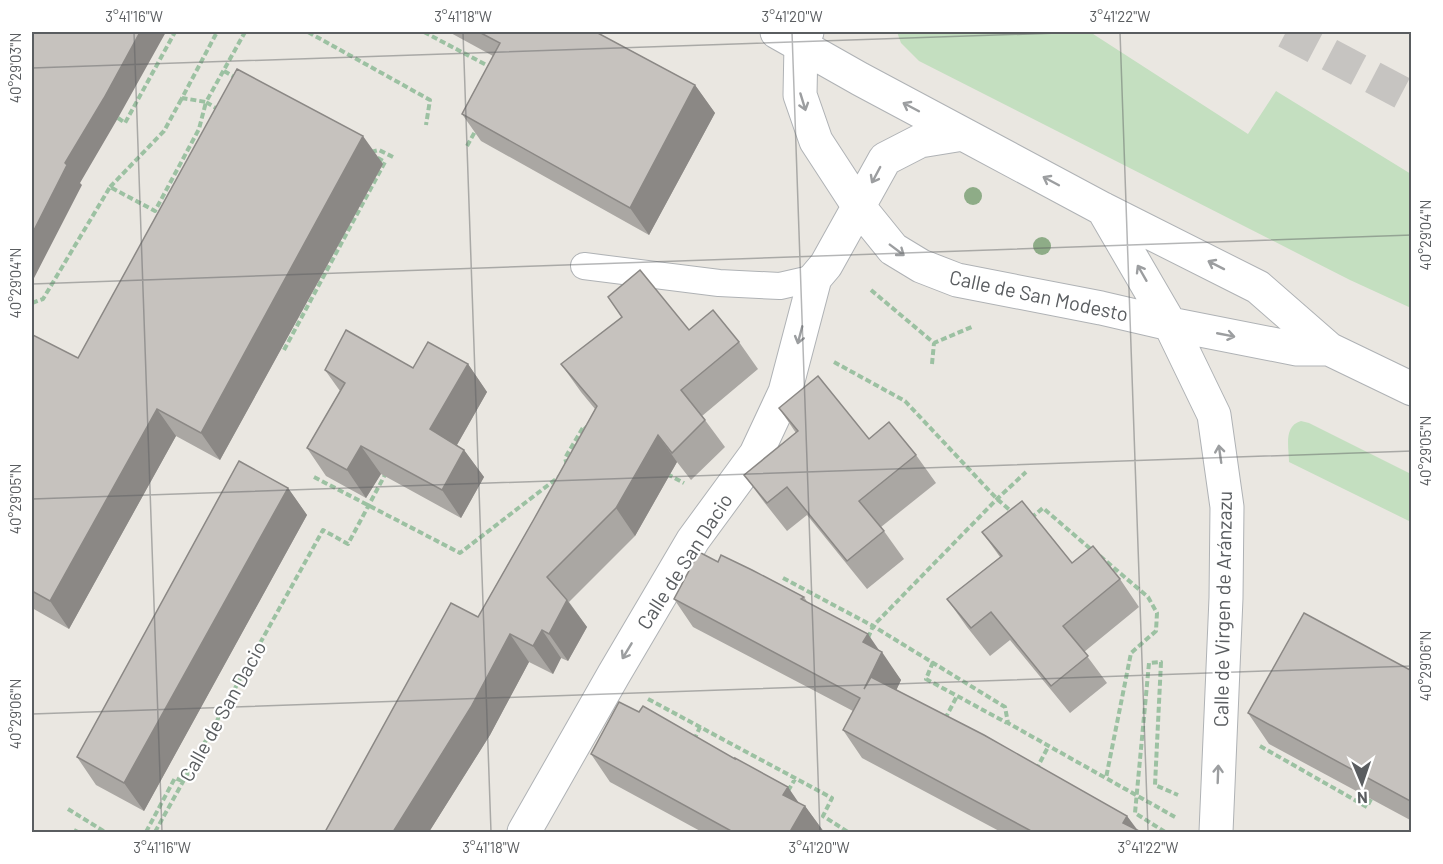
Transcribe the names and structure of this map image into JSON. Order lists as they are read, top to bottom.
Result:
{
  "streets": {
    "street": ["Calle de San Modesto", "Calle de San Dacio", "Calle de Virgen de Aránzazu"]
  },
  "crossings": [
    ["Calle de San Modesto", "Calle de San Dacio"],
    ["Calle de San Modesto", "Calle de Virgen de Aránzazu"]
  ],
  "one_way": ["Calle de San Dacio", "Calle de Virgen de Aránzazu"],
  "north": "bottom",
  "coordinates": [
    "3°41'16\"W",
    "3°41'18\"W",
    "3°41'20\"W",
    "3°41'22\"W",
    "40°29'03\"N",
    "40°29'04\"N",
    "40°29'05\"N",
    "40°29'06\"N"
  ]
}
